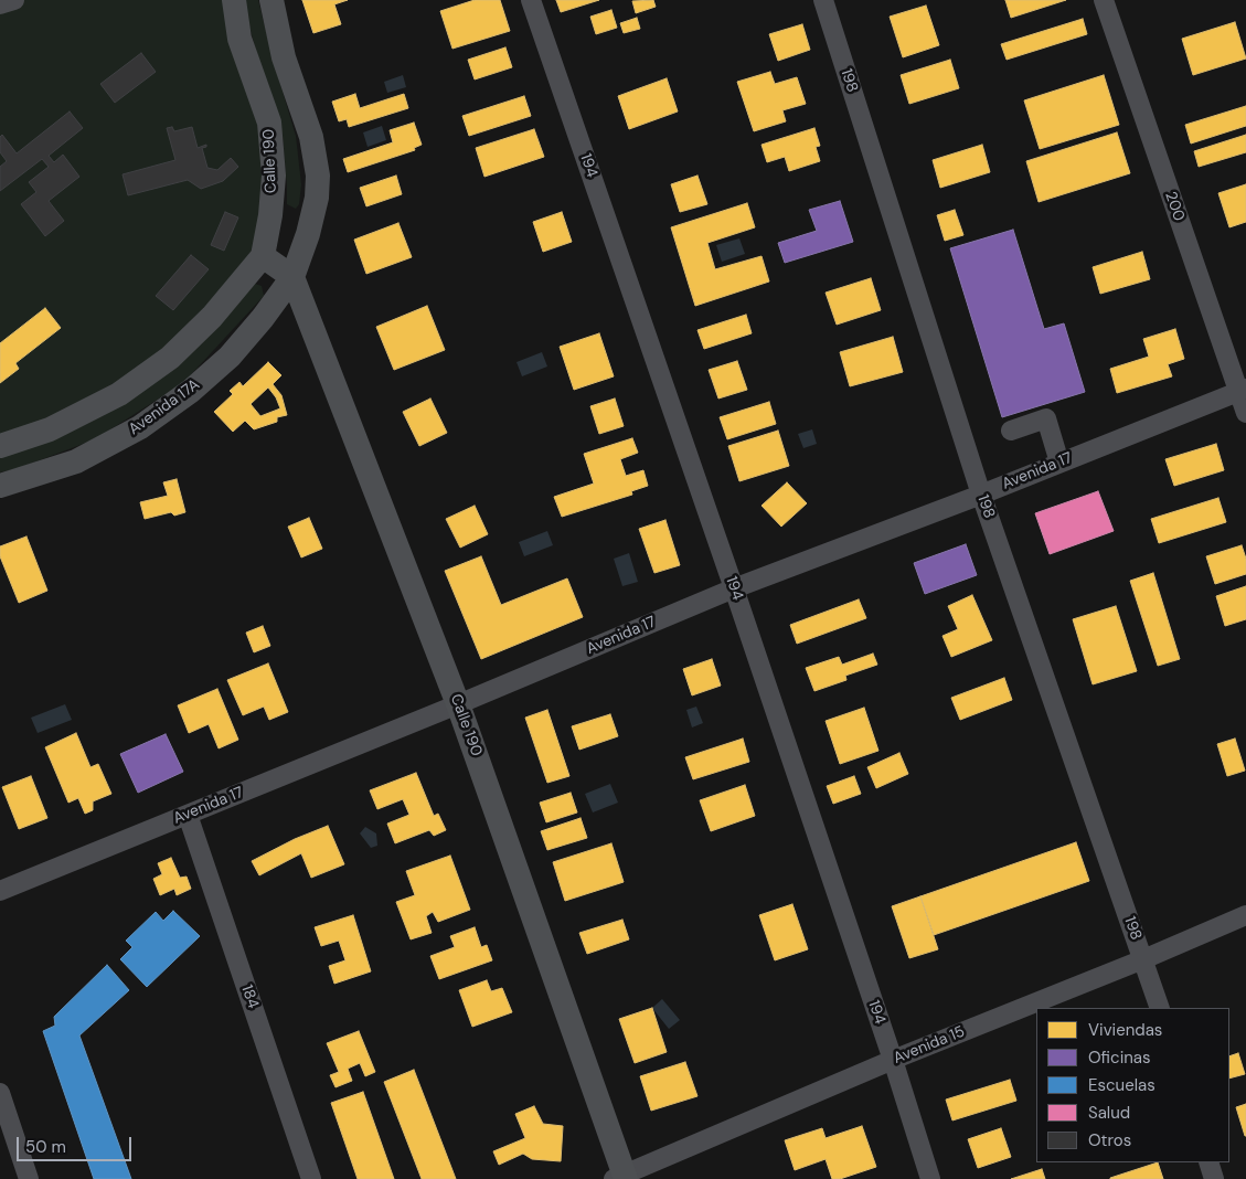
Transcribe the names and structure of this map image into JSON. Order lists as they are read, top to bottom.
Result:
{
  "streets": {
    "main road": ["Calle 190", "Avenida 17A"],
    "street": [
      "198",
      "194",
      "200",
      "Avenida 17",
      "184",
      "Avenida 15"
    ]
  },
  "crossings": [
    ["198", "Avenida 17"],
    ["198", "Avenida 15"],
    ["Calle 190", "Avenida 17A"],
    ["Calle 190", "Avenida 17"],
    ["Calle 190", "Avenida 15"],
    ["194", "Avenida 17"],
    ["194", "Avenida 15"],
    ["200", "Avenida 17"],
    ["Avenida 17", "184"]
  ],
  "legend": [
    "Viviendas",
    "Oficinas",
    "Escuelas",
    "Salud",
    "Otros"
  ],
  "scale_bar": "50 m"
}
